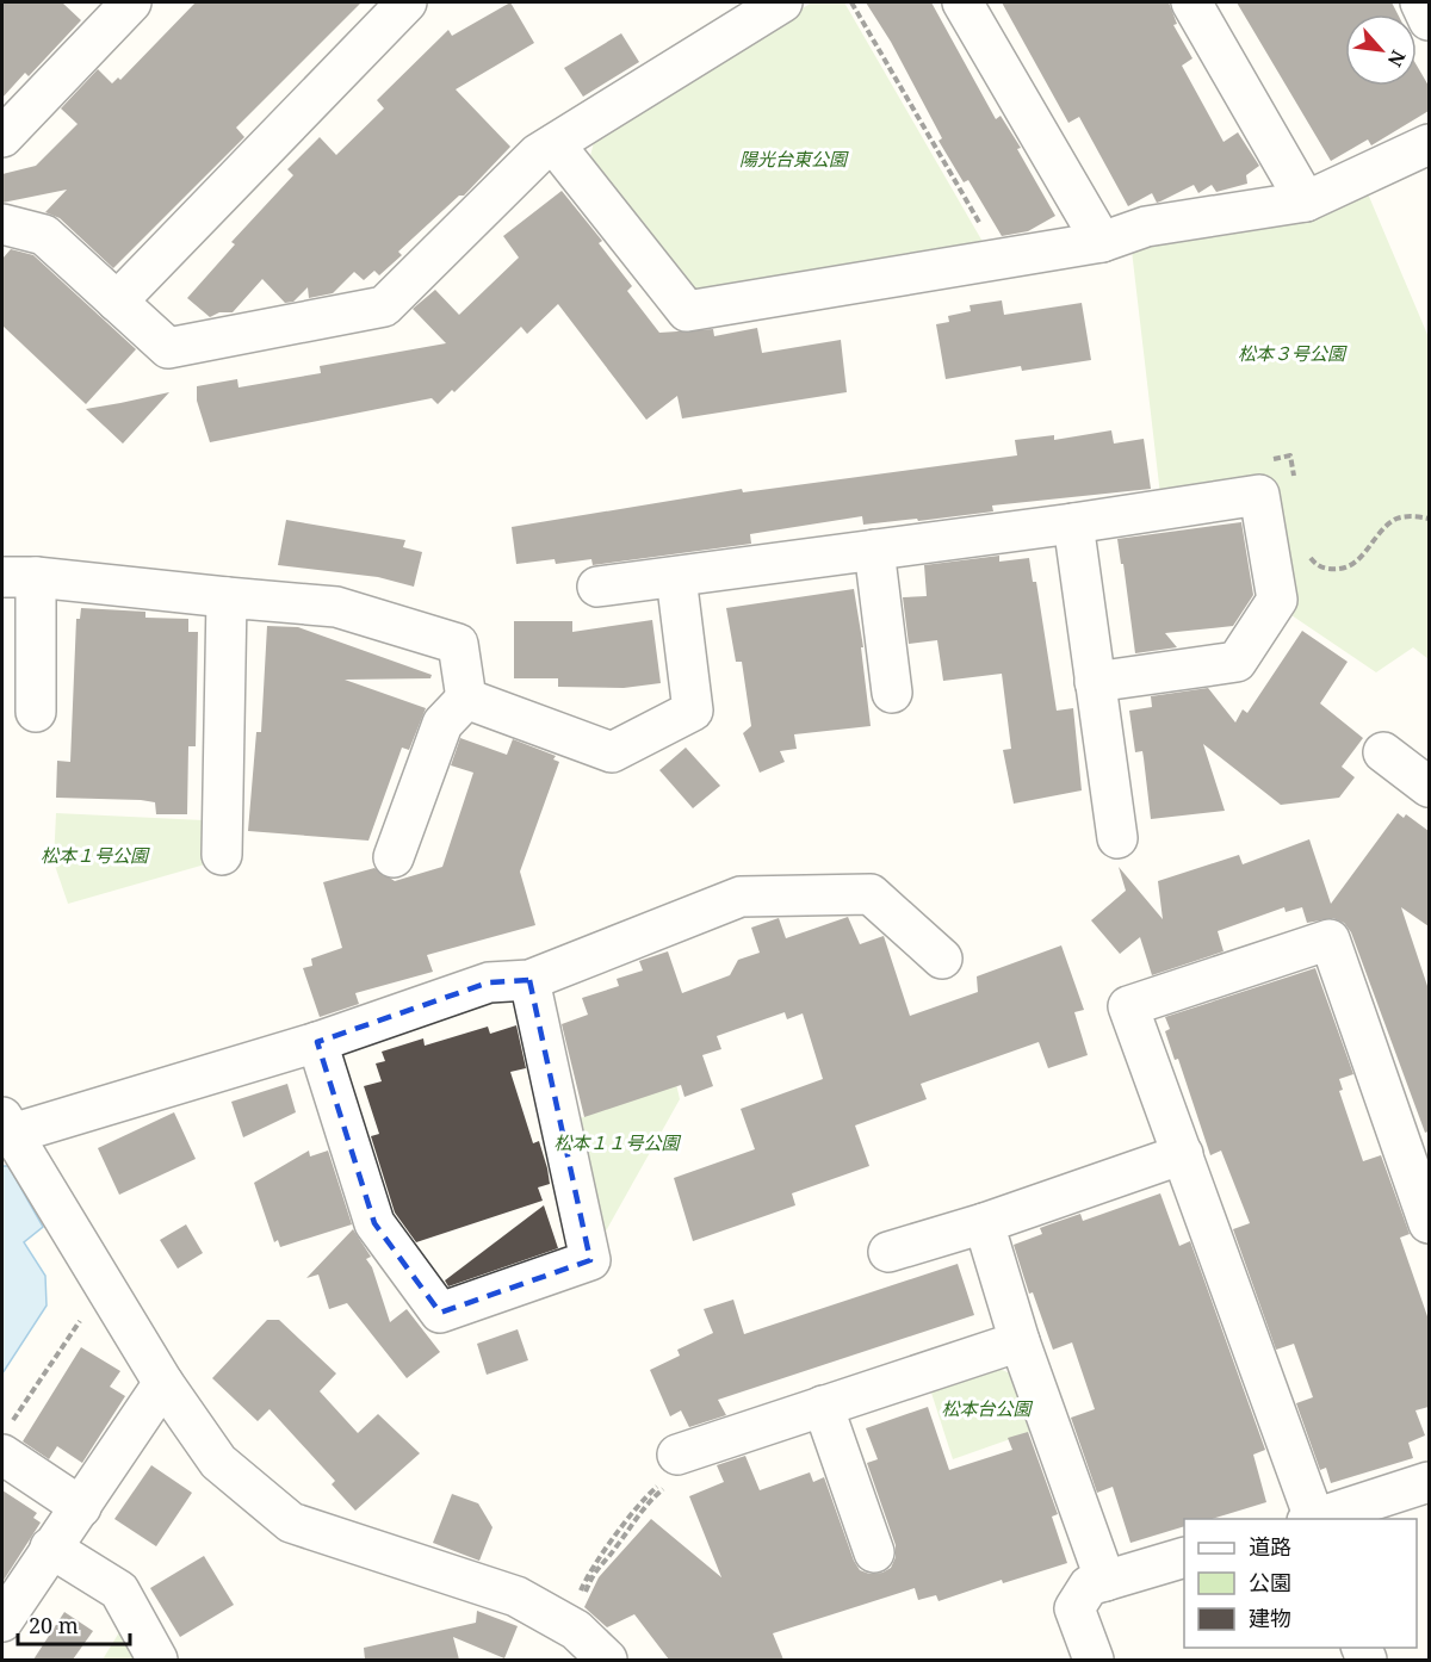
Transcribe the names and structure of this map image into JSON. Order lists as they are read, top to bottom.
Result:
{
  "parks": [
    "陽光台東公園",
    "松本３号公園",
    "松本１号公園",
    "松本１１号公園",
    "松本台公園"
  ],
  "legend": ["道路", "公園", "建物"],
  "scale_bar": "20 m",
  "north": "bottom right"
}
